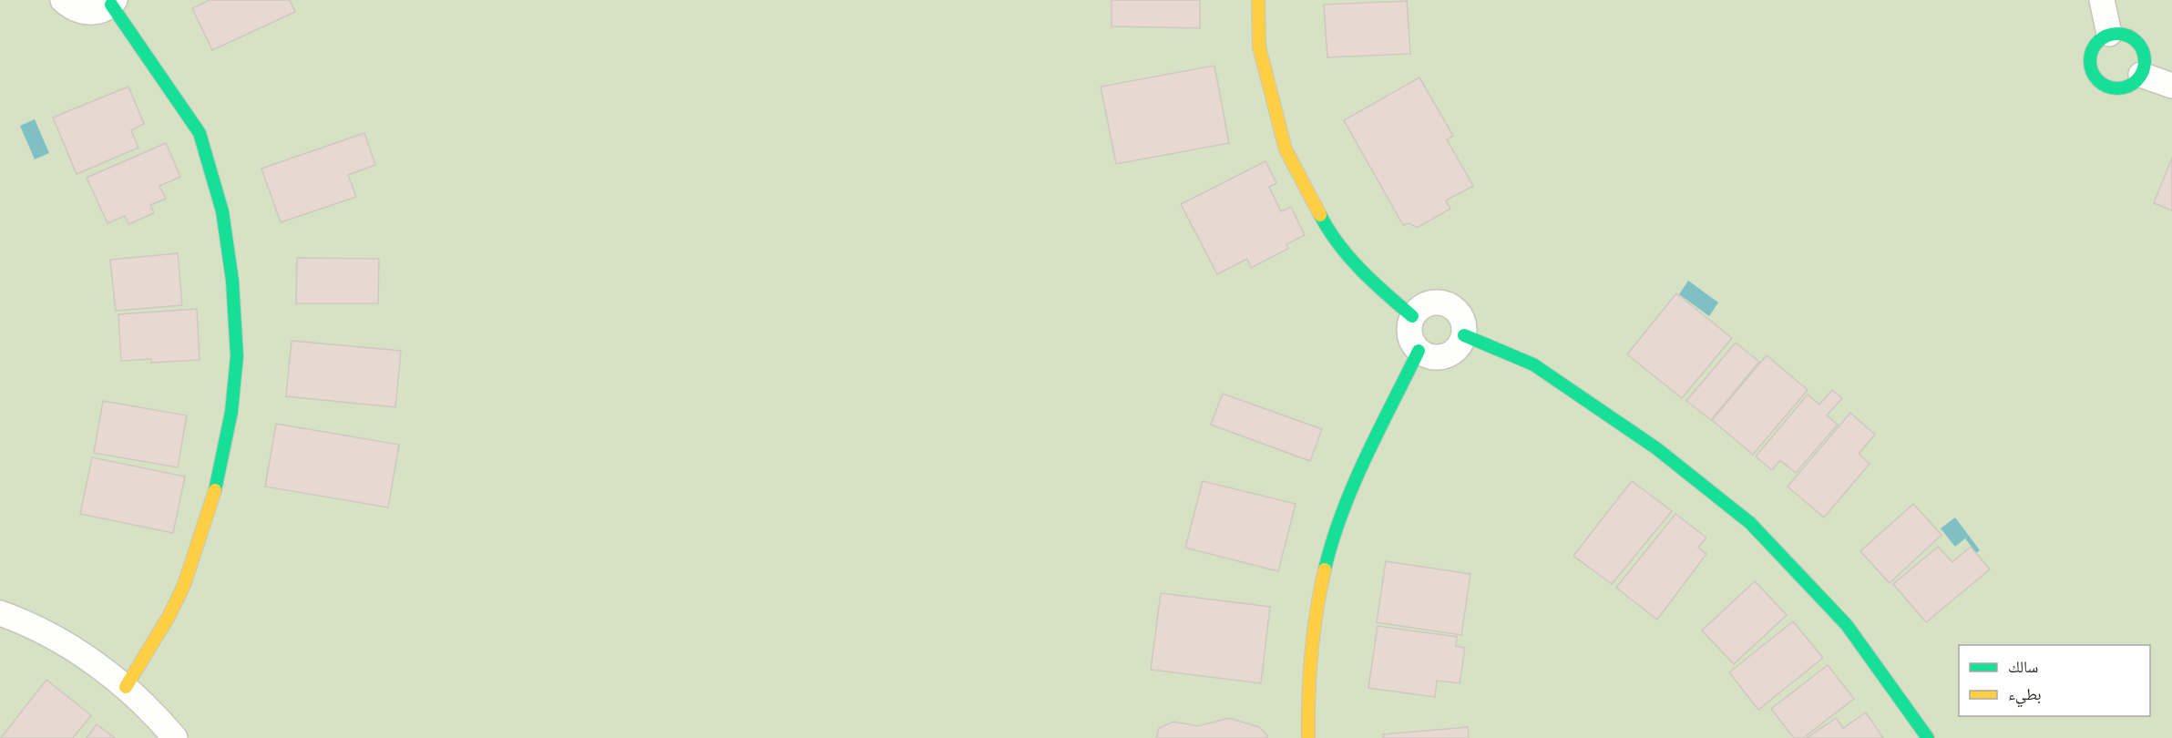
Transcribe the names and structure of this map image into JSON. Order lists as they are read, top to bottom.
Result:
{
  "legend": ["سالك", "بطيء"]
}
